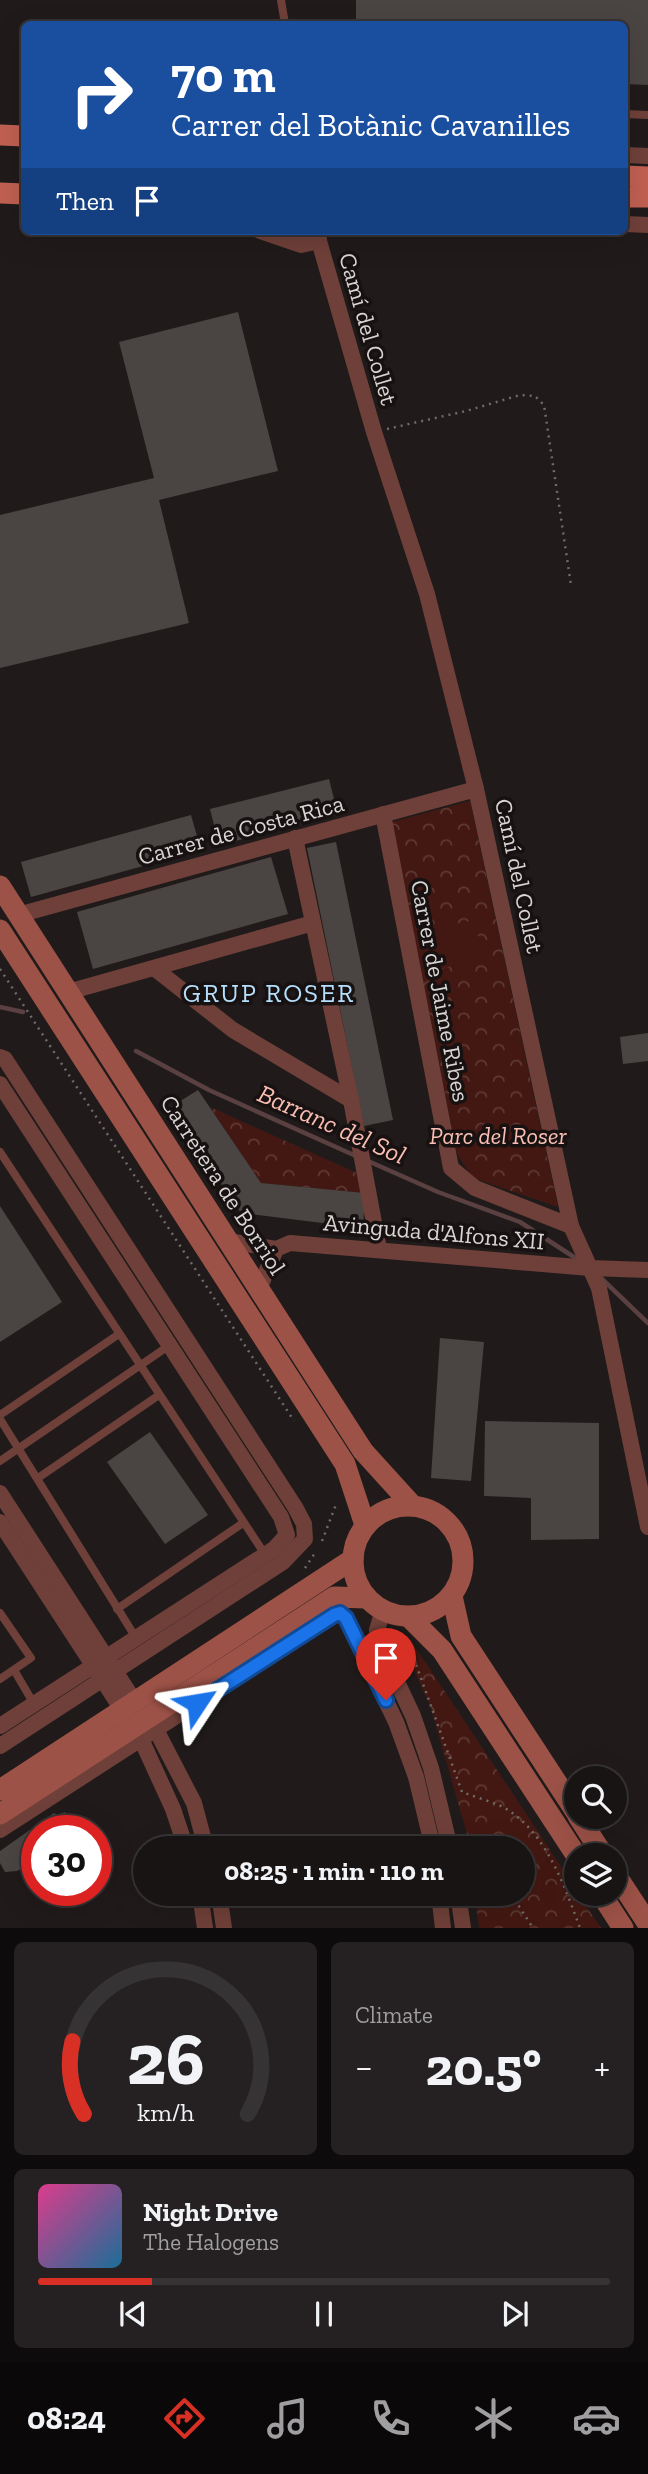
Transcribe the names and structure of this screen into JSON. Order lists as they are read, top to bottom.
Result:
{
  "streets": {
    "main road": ["Carretera de Borriol"],
    "street": [
      "Camí del Collet",
      "Carrer de Costa Rica",
      "Carrer de Jaime Ribes",
      "Avinguda d'Alfons XII"
    ]
  },
  "crossings": [
    ["Camí del Collet", "Carrer de Costa Rica"],
    ["Camí del Collet", "Carrer de Jaime Ribes"],
    ["Camí del Collet", "Avinguda d'Alfons XII"],
    ["Carrer de Costa Rica", "Carrer de Jaime Ribes"],
    ["Carrer de Costa Rica", "Carretera de Borriol"],
    ["Carretera de Borriol", "Avinguda d'Alfons XII"]
  ],
  "districts": ["GRUP ROSER"],
  "water": ["Barranc del Sol"],
  "parks": ["Parc del Roser"],
  "page": {
    "turn": ["70 m", "Carrer del Botànic Cavanilles"],
    "then": "Then",
    "limit": "30",
    "trip": "08:25 · 1 min · 110 m",
    "tile": "Climate",
    "heat": ["−", "20.5°", "+"],
    "song": ["Night Drive", "The Halogens"],
    "tabs": "08:24",
    "gauge": ["26", "km/h"]
  }
}
